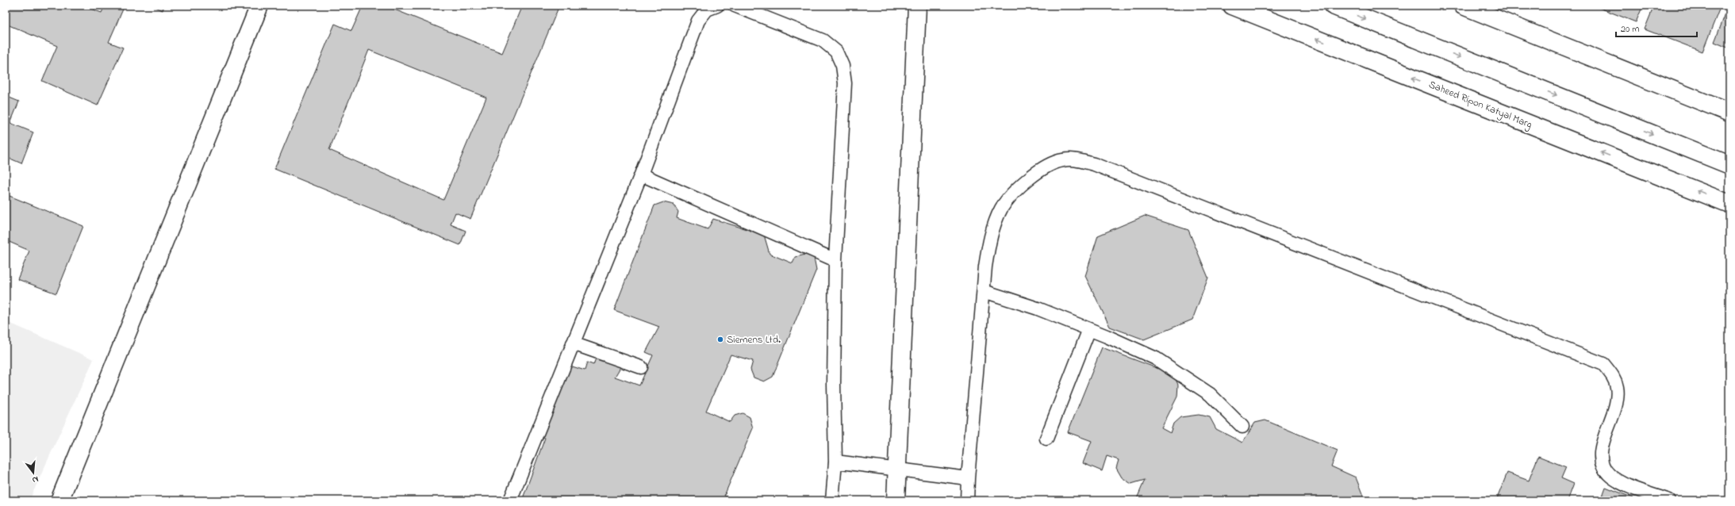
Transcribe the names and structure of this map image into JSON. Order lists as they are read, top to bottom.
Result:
{
  "streets": {
    "street": ["Saheed Ripon Katyal Marg"]
  },
  "places": ["Siemens Ltd."],
  "scale_bar": "20 m",
  "north": "bottom"
}
